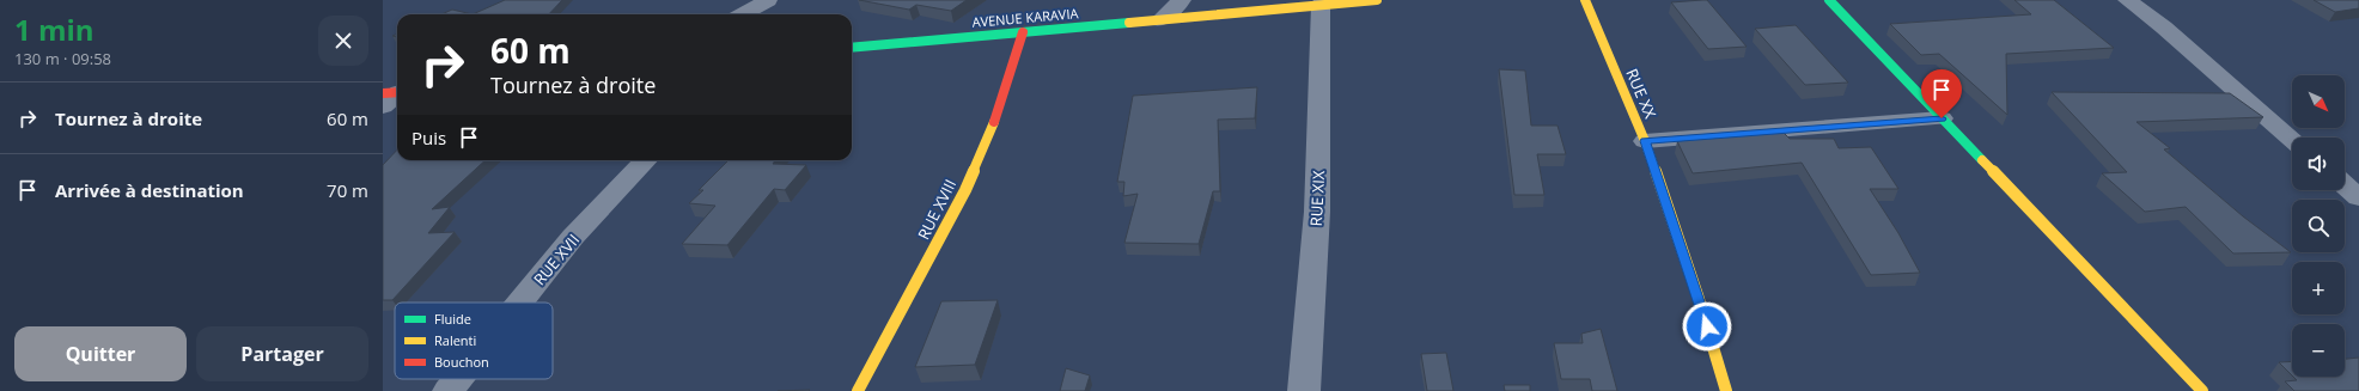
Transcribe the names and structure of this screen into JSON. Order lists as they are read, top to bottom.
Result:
{
  "streets": {
    "street": [
      "AVENUE KARAVIA",
      "RUE XX",
      "RUE XIX",
      "RUE XVIII",
      "RUE XVII"
    ]
  },
  "crossings": [
    ["AVENUE KARAVIA", "RUE XIX"],
    ["AVENUE KARAVIA", "RUE XVIII"]
  ],
  "legend": ["Fluide", "Ralenti", "Bouchon"],
  "north": "bottom right",
  "page": {
    "heading": ["1 min", "130 m · 09:58"],
    "turn": ["60 m", "Tournez à droite"],
    "map_buttons": ["+", "−"],
    "list": [
      {
        "name": "Tournez à droite",
        "value": "60 m"
      },
      {
        "name": "Arrivée à destination",
        "value": "70 m"
      }
    ],
    "then": "Puis",
    "buttons": ["Quitter", "Partager"]
  }
}
